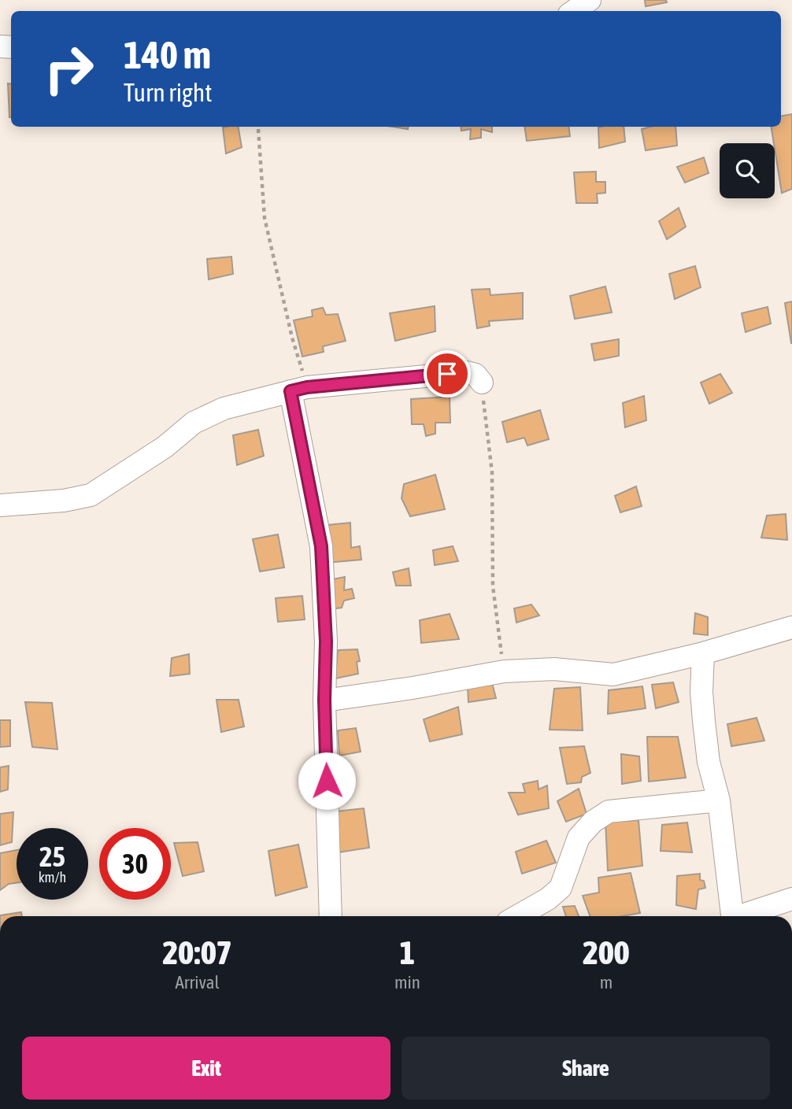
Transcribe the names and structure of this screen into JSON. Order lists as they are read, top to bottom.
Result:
{
  "page": {
    "turn": ["140 m", "Turn right"],
    "speed": "25 km/h",
    "limit": "30",
    "eta": [
      "20:07",
      "Arrival",
      "1",
      "min",
      "200",
      "m"
    ],
    "buttons": ["Exit", "Share"]
  }
}
